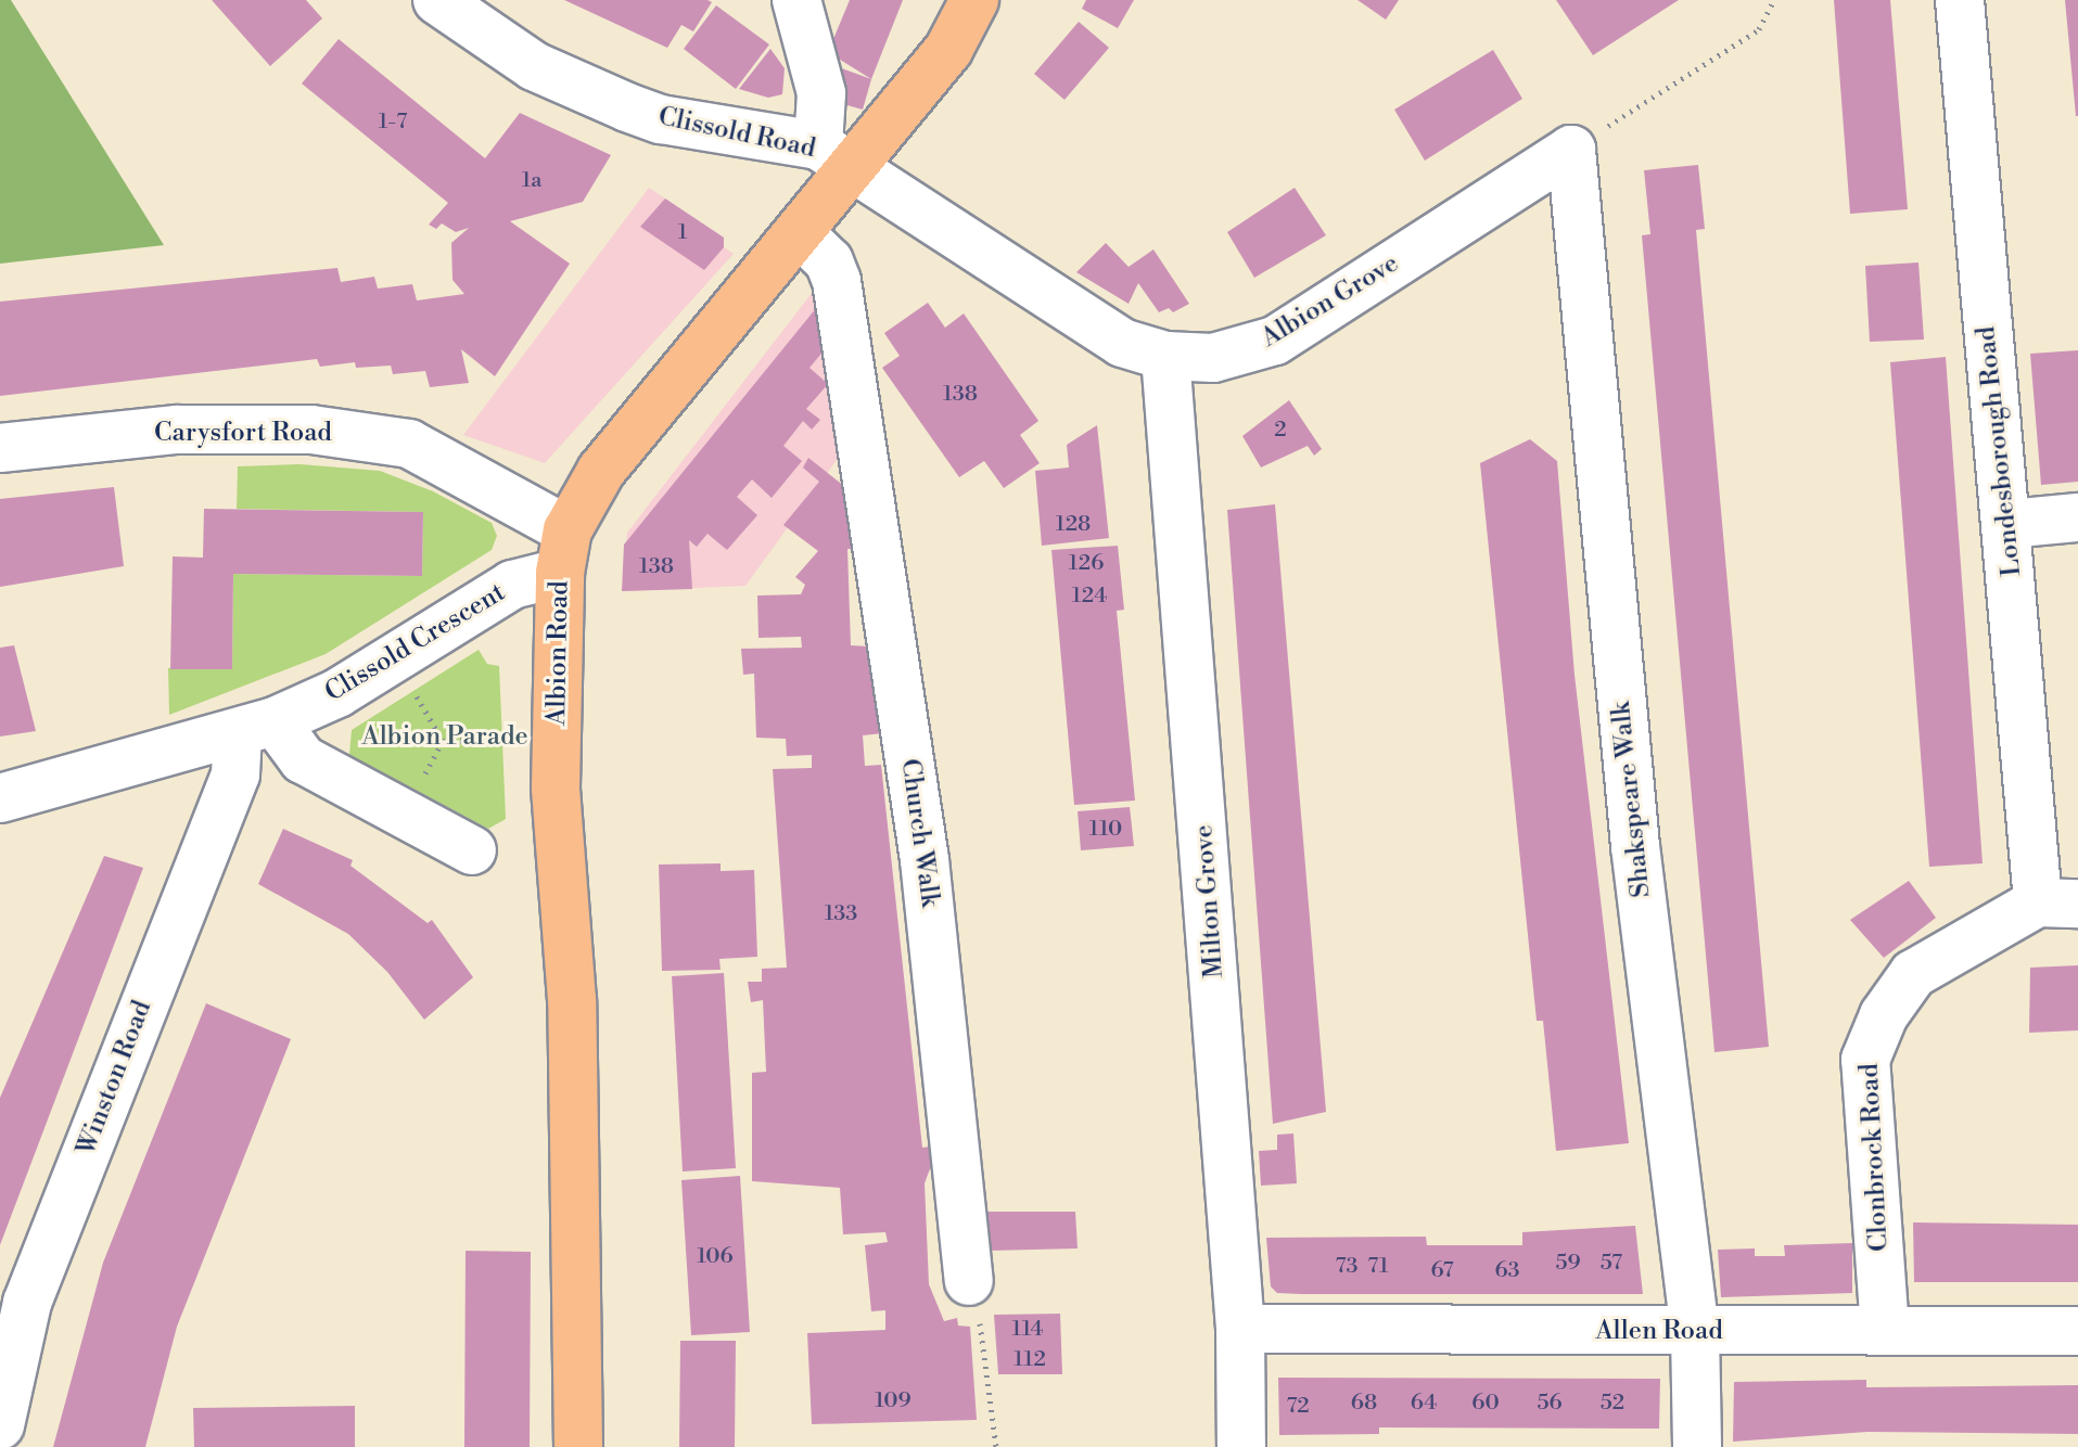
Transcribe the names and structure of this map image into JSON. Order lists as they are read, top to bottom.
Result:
{
  "streets": {
    "main road": ["Albion Road"],
    "street": [
      "Clissold Road",
      "Albion Grove",
      "Carysfort Road",
      "Londesborough Road",
      "Clissold Crescent",
      "Shakspeare Walk",
      "Church Walk",
      "Milton Grove",
      "Winston Road",
      "Clonbrock Road",
      "Allen Road"
    ]
  },
  "crossings": [
    ["Clissold Road", "Albion Grove"],
    ["Clissold Road", "Albion Road"],
    ["Albion Grove", "Albion Road"],
    ["Albion Grove", "Shakspeare Walk"],
    ["Albion Grove", "Milton Grove"],
    ["Carysfort Road", "Clissold Crescent"],
    ["Carysfort Road", "Albion Road"],
    ["Londesborough Road", "Clonbrock Road"],
    ["Clissold Crescent", "Albion Road"],
    ["Clissold Crescent", "Winston Road"],
    ["Albion Road", "Church Walk"],
    ["Shakspeare Walk", "Allen Road"],
    ["Milton Grove", "Allen Road"],
    ["Clonbrock Road", "Allen Road"]
  ],
  "parks": ["Albion Parade"],
  "house_numbers": [
    "1-7",
    "1a",
    "1",
    "138",
    "2",
    "128",
    "126",
    "138",
    "124",
    "110",
    "133",
    "106",
    "59",
    "57",
    "73",
    "71",
    "67",
    "63",
    "114",
    "112",
    "109",
    "68",
    "64",
    "60",
    "56",
    "52",
    "72"
  ]
}
